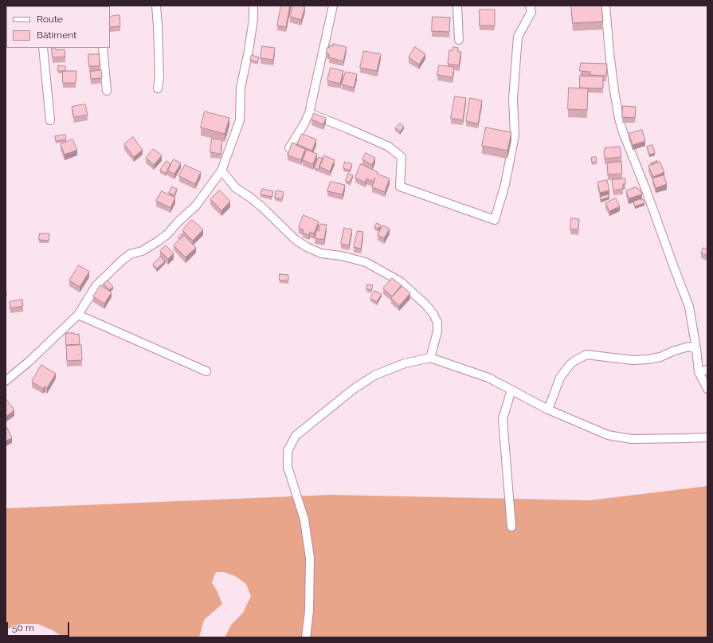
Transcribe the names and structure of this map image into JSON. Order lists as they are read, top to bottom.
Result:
{
  "legend": ["Route", "Bâtiment"],
  "scale_bar": "50 m"
}
